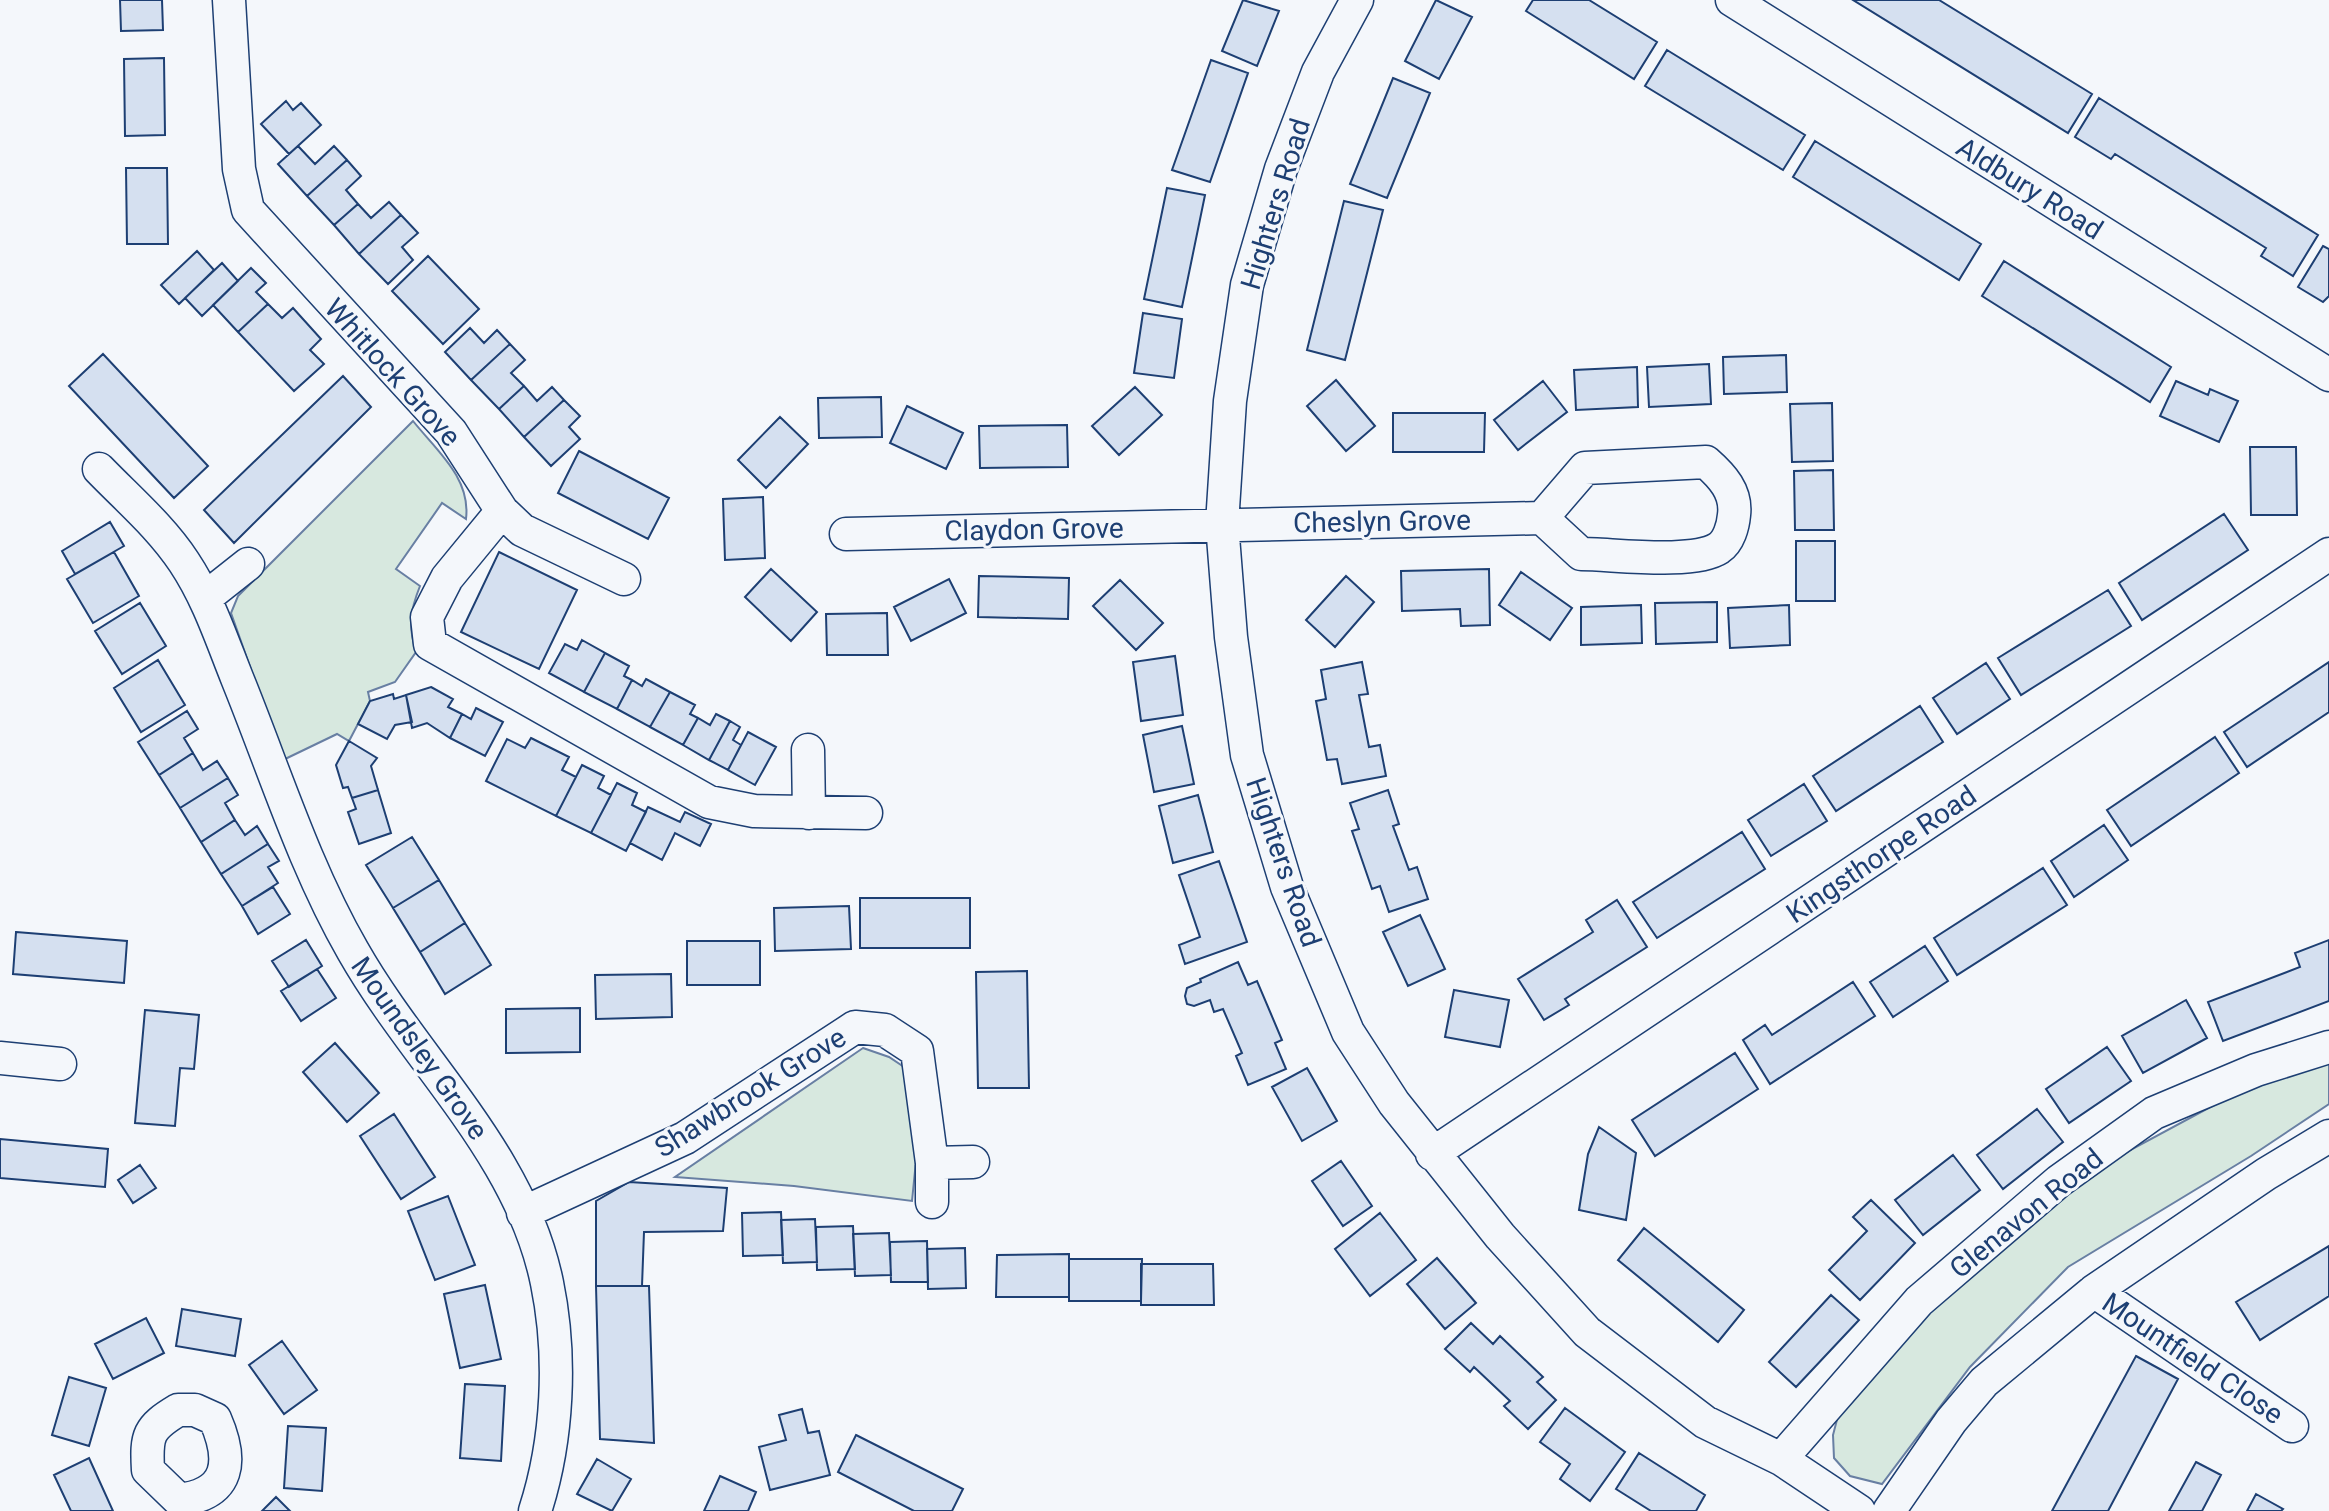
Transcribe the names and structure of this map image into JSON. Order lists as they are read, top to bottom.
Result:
{
  "streets": {
    "street": [
      "Aldbury Road",
      "Highters Road",
      "Whitlock Grove",
      "Cheslyn Grove",
      "Claydon Grove",
      "Kingsthorpe Road",
      "Moundsley Grove",
      "Shawbrook Grove",
      "Glenavon Road",
      "Mountfield Close"
    ]
  },
  "crossings": [
    ["Highters Road", "Cheslyn Grove"],
    ["Highters Road", "Claydon Grove"],
    ["Highters Road", "Kingsthorpe Road"],
    ["Highters Road", "Glenavon Road"],
    ["Cheslyn Grove", "Claydon Grove"],
    ["Moundsley Grove", "Shawbrook Grove"]
  ]
}
